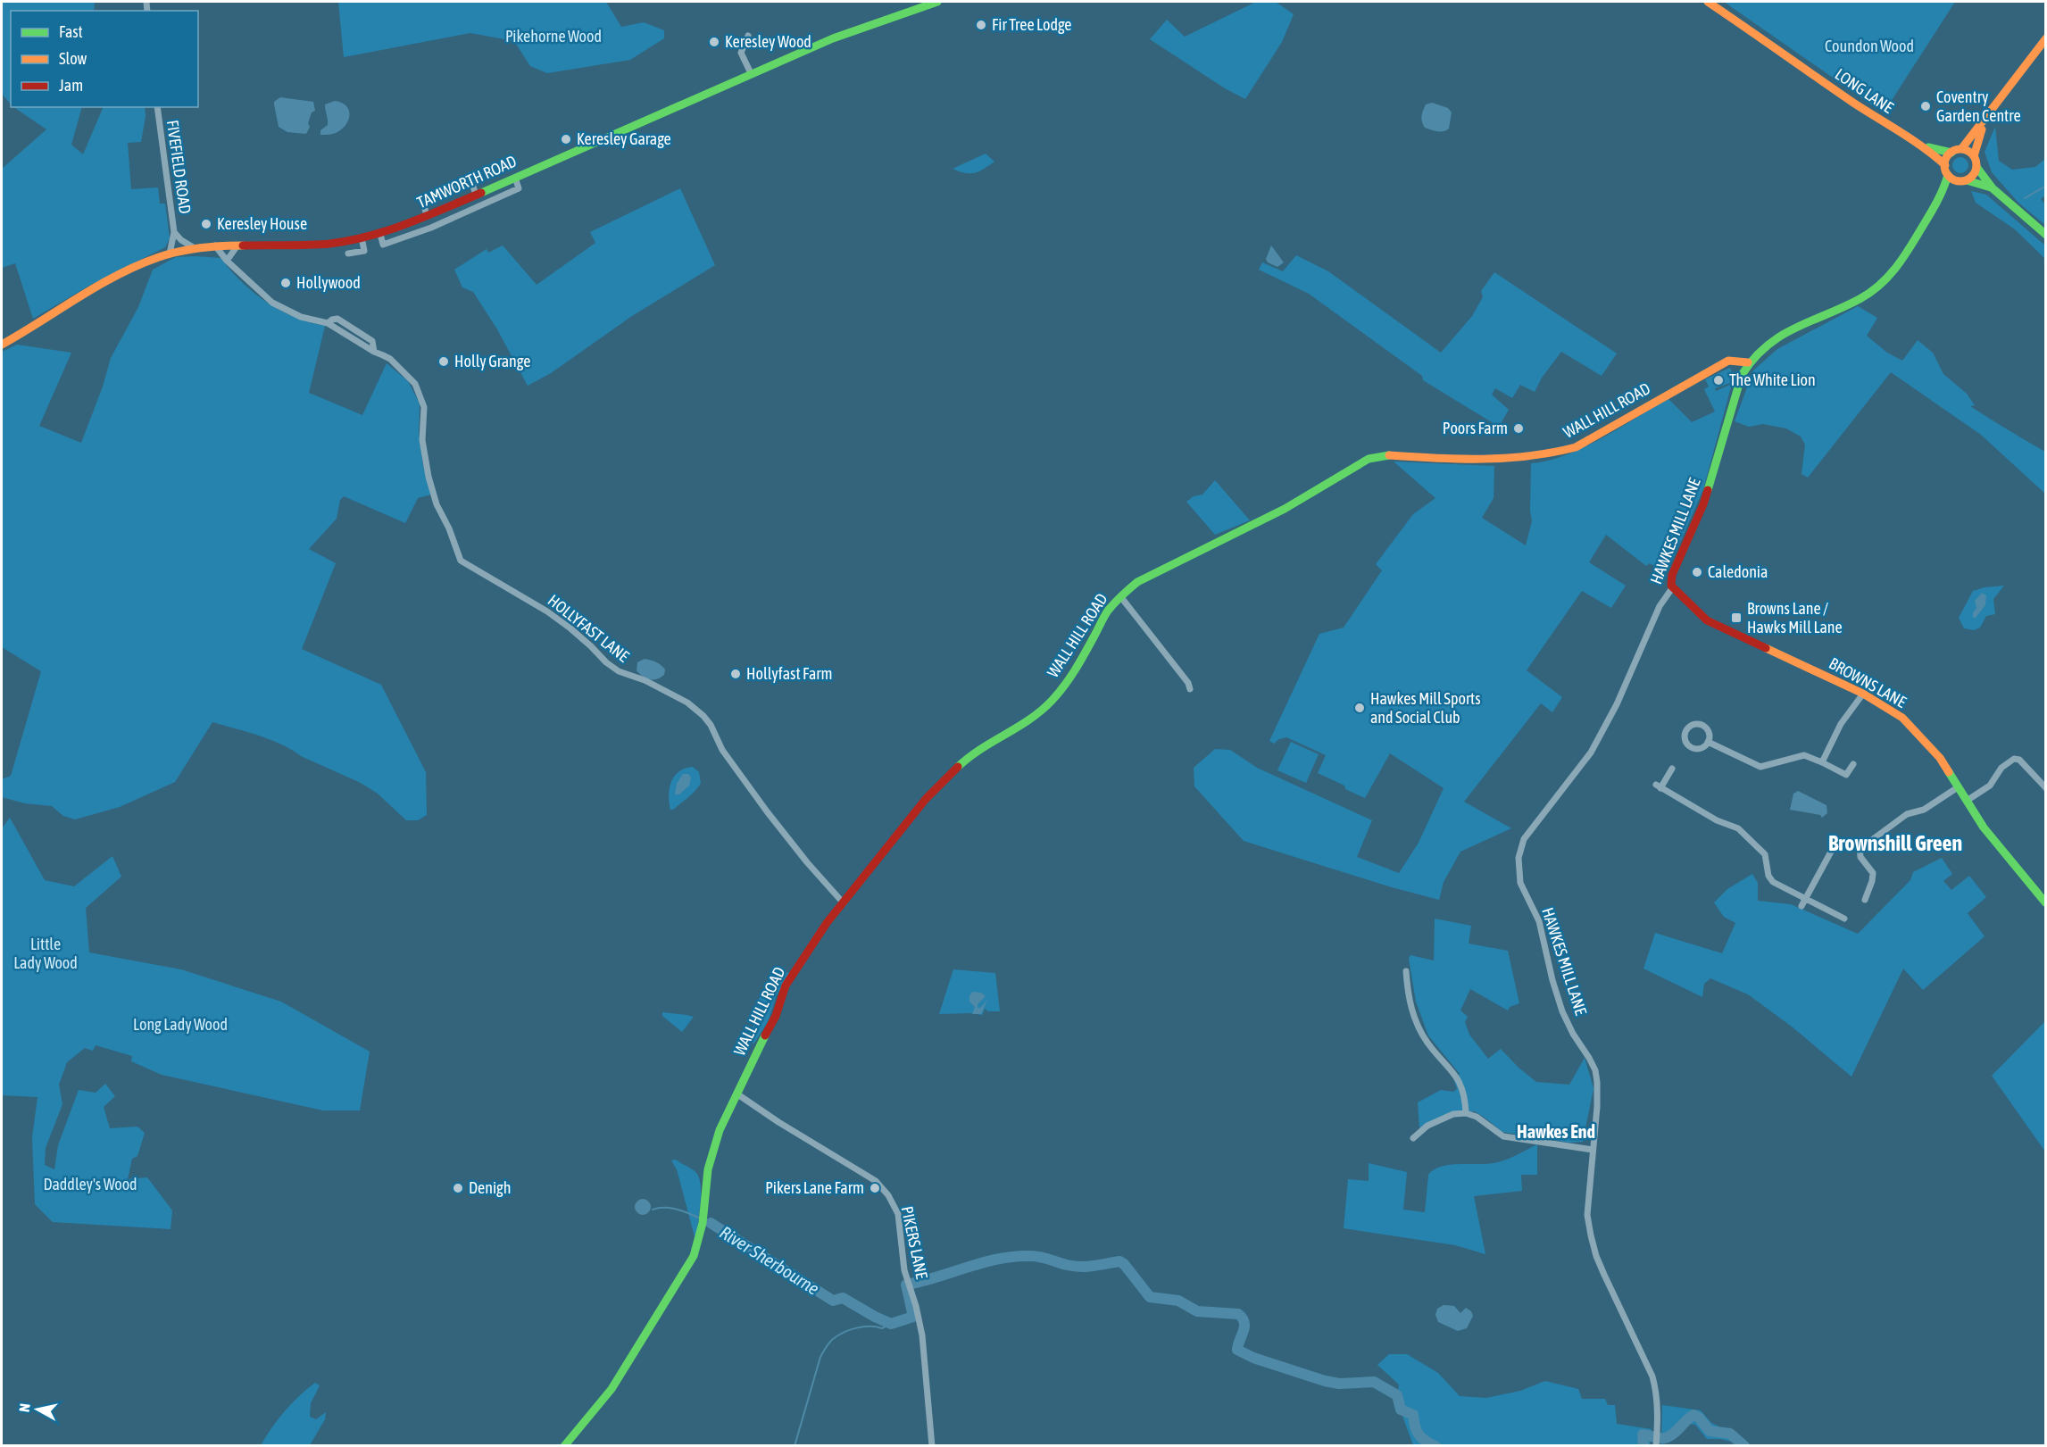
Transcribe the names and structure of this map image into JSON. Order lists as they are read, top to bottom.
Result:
{
  "streets": {
    "street": [
      "LONG LANE",
      "FIVEFIELD ROAD",
      "TAMWORTH ROAD",
      "WALL HILL ROAD",
      "HAWKES MILL LANE",
      "HOLLYFAST LANE",
      "BROWNS LANE",
      "PIKERS LANE"
    ]
  },
  "crossings": [
    ["FIVEFIELD ROAD", "TAMWORTH ROAD"],
    ["TAMWORTH ROAD", "HOLLYFAST LANE"],
    ["WALL HILL ROAD", "HAWKES MILL LANE"],
    ["WALL HILL ROAD", "HOLLYFAST LANE"],
    ["WALL HILL ROAD", "PIKERS LANE"],
    ["HAWKES MILL LANE", "BROWNS LANE"]
  ],
  "districts": ["Brownshill Green", "Hawkes End"],
  "water": ["River Sherbourne"],
  "parks": [
    "Pikehorne Wood",
    "Coundon Wood",
    "Little Lady Wood",
    "Long Lady Wood",
    "Daddley's Wood"
  ],
  "places": {
    "other": [
      "Fir Tree Lodge",
      "Keresley Wood",
      "Coventry Garden Centre",
      "Keresley Garage",
      "Keresley House",
      "Hollywood",
      "Holly Grange",
      "The White Lion",
      "Poors Farm",
      "Caledonia",
      "Hollyfast Farm",
      "Hawkes Mill Sports and Social Club",
      "Denigh",
      "Pikers Lane Farm"
    ],
    "transit": ["Browns Lane / Hawks Mill Lane"]
  },
  "legend": ["Fast", "Slow", "Jam"],
  "north": "left"
}
